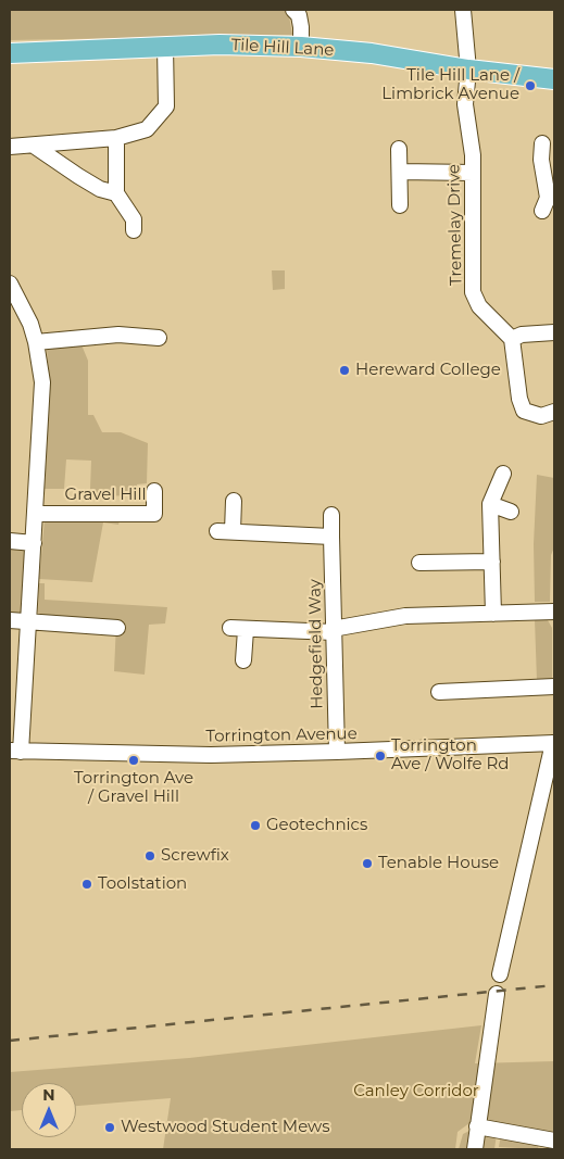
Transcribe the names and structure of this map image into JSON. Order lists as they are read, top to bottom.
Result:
{
  "streets": {
    "main road": ["Tile Hill Lane"],
    "street": [
      "Tremelay Drive",
      "Gravel Hill",
      "Hedgefield Way",
      "Torrington Avenue"
    ]
  },
  "crossings": [
    ["Tile Hill Lane", "Tremelay Drive"],
    ["Hedgefield Way", "Torrington Avenue"]
  ],
  "parks": ["Canley Corridor"],
  "places": [
    "Tile Hill Lane / Limbrick Avenue",
    "Hereward College",
    "Torrington Ave / Wolfe Rd",
    "Torrington Ave / Gravel Hill",
    "Geotechnics",
    "Screwfix",
    "Tenable House",
    "Toolstation",
    "Westwood Student Mews"
  ],
  "north": "top"
}
